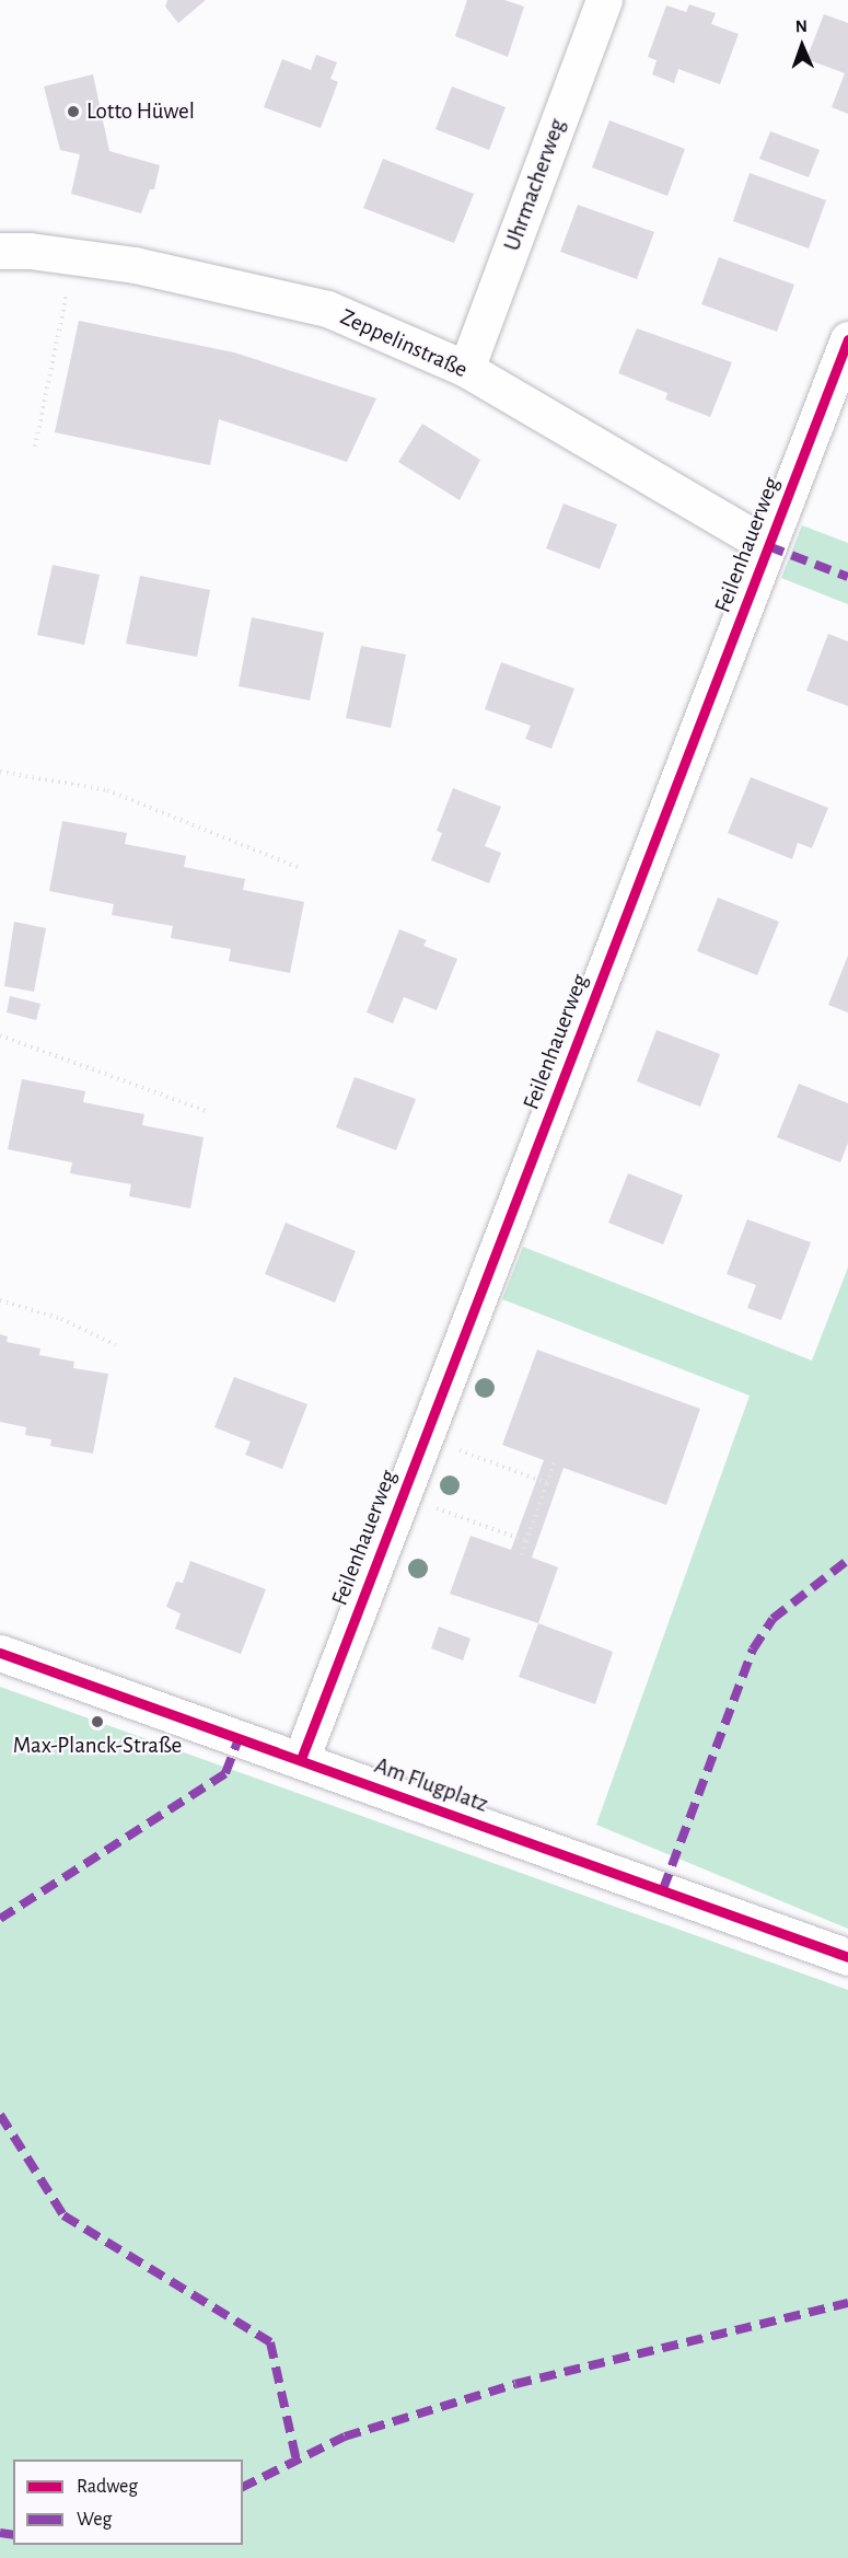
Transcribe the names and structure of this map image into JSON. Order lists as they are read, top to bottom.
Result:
{
  "streets": {
    "street": [
      "Uhrmacherweg",
      "Zeppelinstraße",
      "Feilenhauerweg",
      "Am Flugplatz"
    ]
  },
  "crossings": [
    ["Uhrmacherweg", "Zeppelinstraße"],
    ["Zeppelinstraße", "Feilenhauerweg"],
    ["Feilenhauerweg", "Am Flugplatz"]
  ],
  "places": ["Lotto Hüwel", "Max-Planck-Straße"],
  "legend": ["Radweg", "Weg"],
  "north": "top"
}
